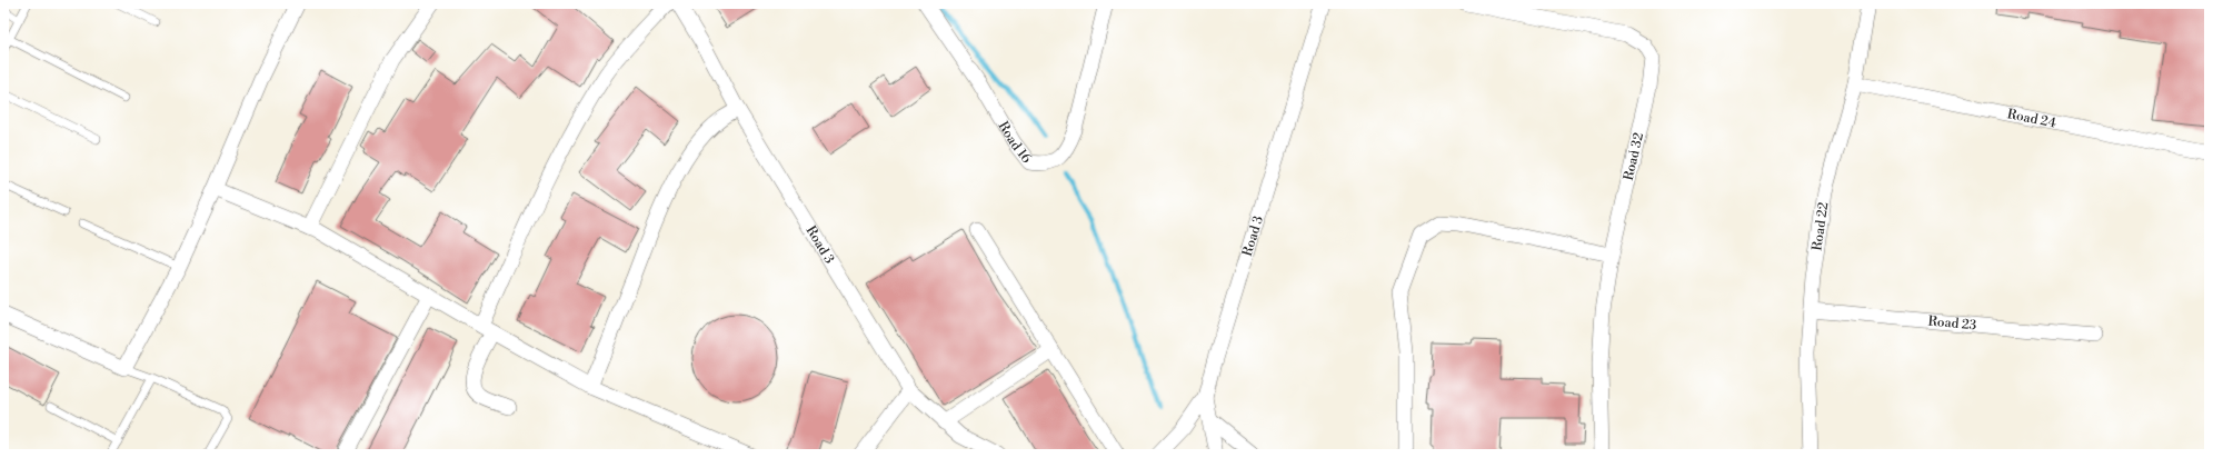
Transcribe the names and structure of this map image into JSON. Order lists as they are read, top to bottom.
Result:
{
  "streets": {
    "street": [
      "Road 24",
      "Road 16",
      "Road 32",
      "Road 22",
      "Road 3",
      "Road 23"
    ]
  },
  "crossings": [
    ["Road 24", "Road 22"],
    ["Road 22", "Road 23"]
  ]
}
